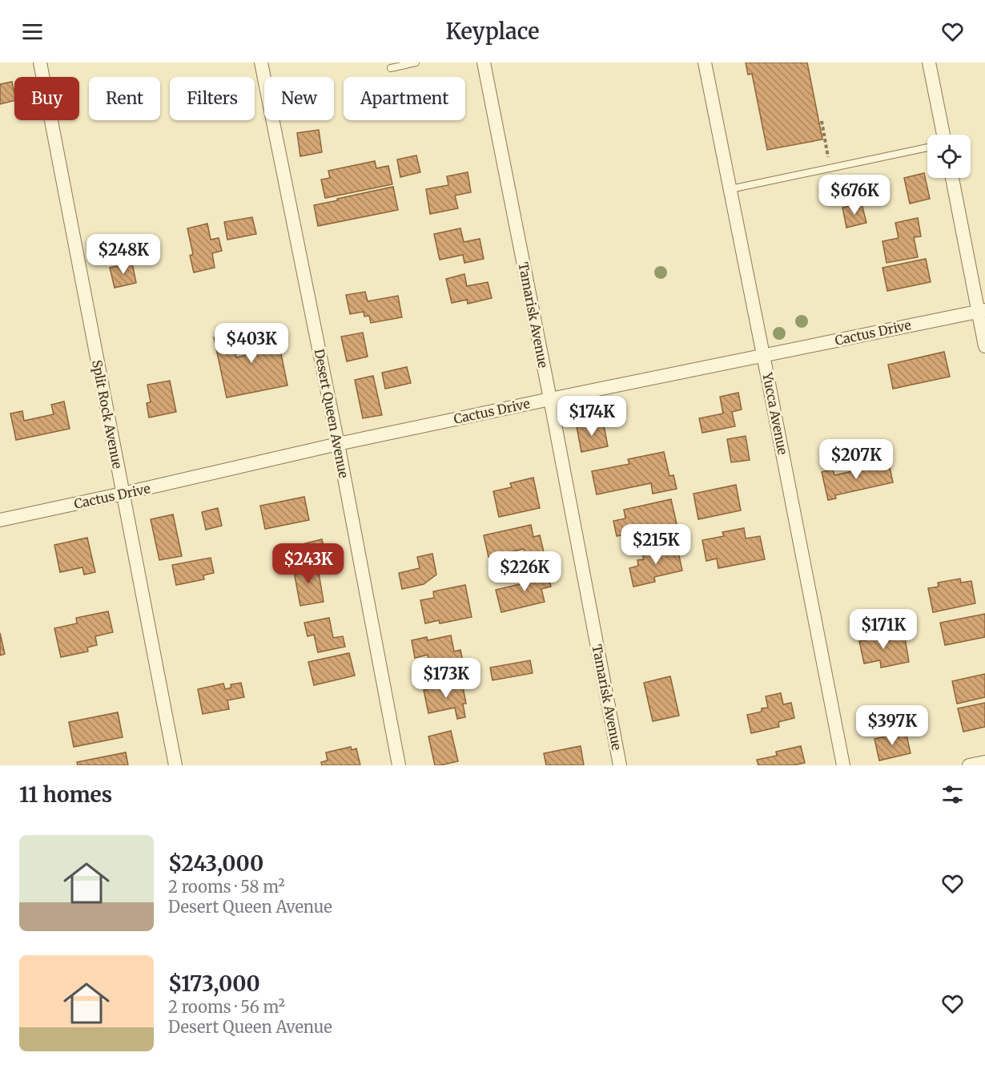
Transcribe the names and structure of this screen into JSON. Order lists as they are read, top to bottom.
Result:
{
  "streets": {
    "street": [
      "Tamarisk Avenue",
      "Cactus Drive",
      "Desert Queen Avenue",
      "Yucca Avenue",
      "Split Rock Avenue"
    ]
  },
  "crossings": [
    ["Tamarisk Avenue", "Cactus Drive"],
    ["Cactus Drive", "Desert Queen Avenue"],
    ["Cactus Drive", "Yucca Avenue"],
    ["Cactus Drive", "Split Rock Avenue"]
  ],
  "page": {
    "header": "Keyplace",
    "chip": [
      "Buy",
      "Rent",
      "Filters",
      "New",
      "Apartment"
    ],
    "price": [
      "$676K",
      "$248K",
      "$403K",
      "$174K",
      "$207K",
      "$215K",
      "$243K",
      "$226K",
      "$171K",
      "$173K",
      "$397K"
    ],
    "heading": "11 homes",
    "list": [
      {
        "name": "$243,000",
        "note": "2 rooms · 58 m² · Desert Queen Avenue"
      },
      {
        "name": "$173,000",
        "note": "2 rooms · 56 m² · Desert Queen Avenue"
      }
    ]
  }
}
